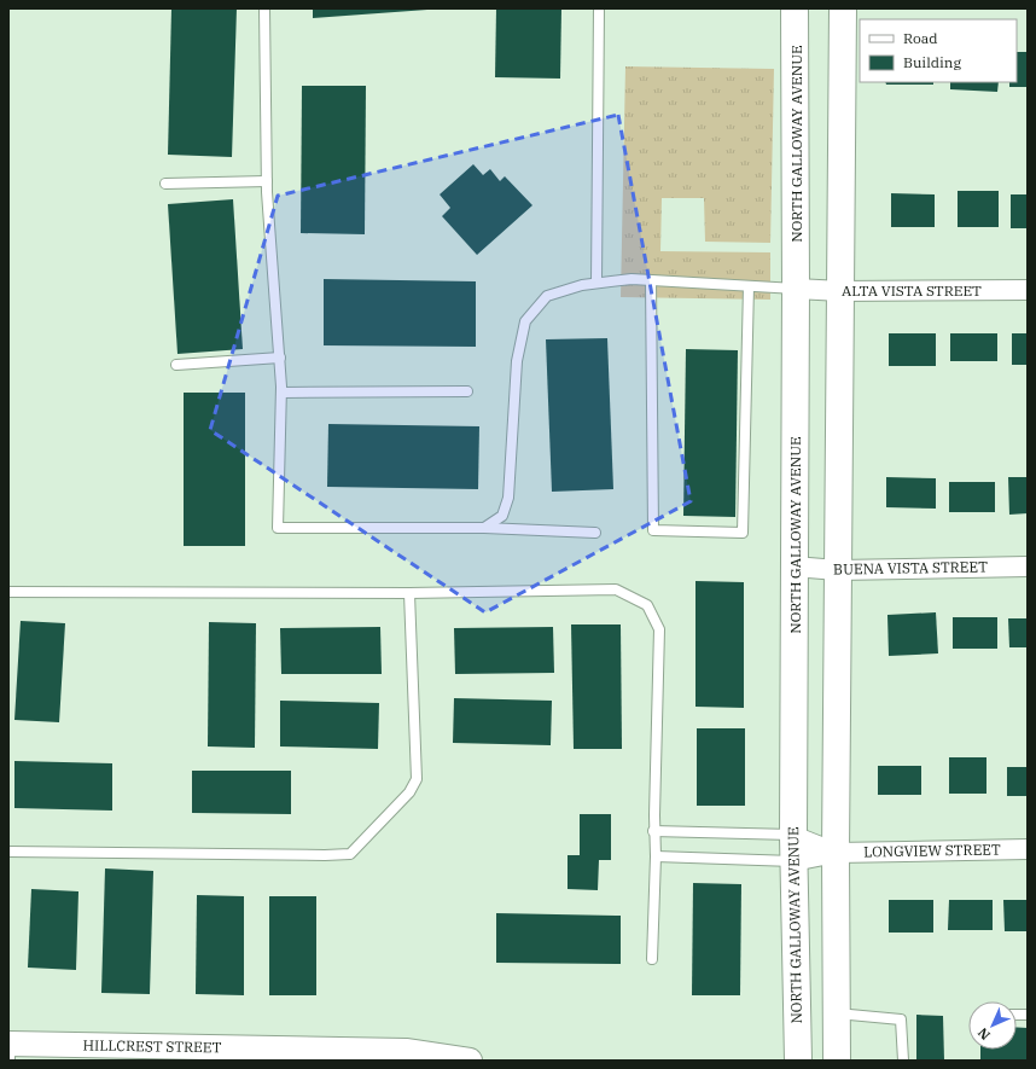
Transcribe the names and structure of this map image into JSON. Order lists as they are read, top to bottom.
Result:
{
  "streets": {
    "main road": ["NORTH GALLOWAY AVENUE"],
    "street": [
      "ALTA VISTA STREET",
      "BUENA VISTA STREET",
      "LONGVIEW STREET",
      "HILLCREST STREET"
    ]
  },
  "crossings": [
    ["NORTH GALLOWAY AVENUE", "ALTA VISTA STREET"],
    ["NORTH GALLOWAY AVENUE", "BUENA VISTA STREET"]
  ],
  "legend": ["Road", "Building"],
  "north": "bottom left"
}
